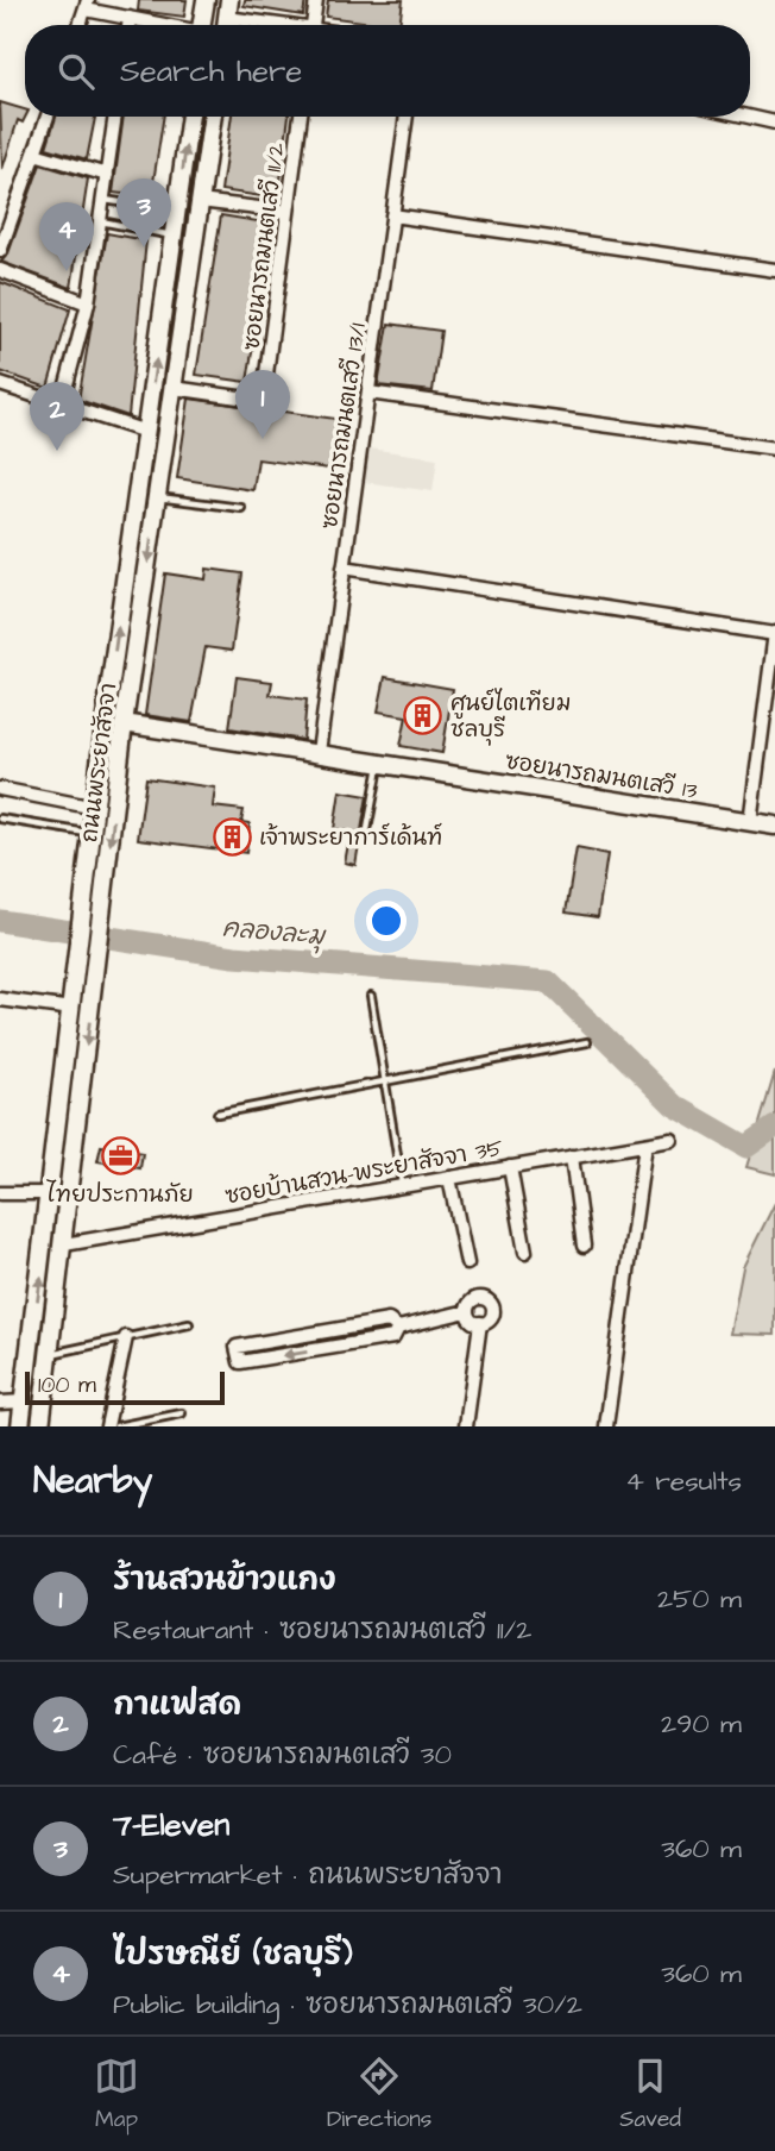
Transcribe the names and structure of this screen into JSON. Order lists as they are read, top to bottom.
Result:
{
  "streets": {
    "main road": ["ถนนพระยาสัจจา", "ซอยนารถมนตเสวี 13"],
    "street": ["ซอยนารถมนตเสวี 11/2", "ซอยนารถมนตเสวี 13/1", "ซอยบ้านสวน-พระยาสัจจา 35"]
  },
  "crossings": [
    ["ซอยนารถมนตเสวี 11/2", "ถนนพระยาสัจจา"],
    ["ซอยนารถมนตเสวี 13/1", "ซอยนารถมนตเสวี 13"],
    ["ถนนพระยาสัจจา", "ซอยนารถมนตเสวี 13"],
    ["ถนนพระยาสัจจา", "ซอยบ้านสวน-พระยาสัจจา 35"]
  ],
  "water": ["คลองละมุ"],
  "places": {
    "building": ["ศูนย์ไตเทียม ชลบุรี", "เจ้าพระยาการ์เด้นท์"],
    "office": ["ไทยประกานภัย"]
  },
  "scale_bar": "100 m",
  "page": {
    "search": "Search here",
    "pins": [
      "3",
      "4",
      "1",
      "2"
    ],
    "scale": "100 m",
    "heading": ["Nearby", "4 results"],
    "list": [
      {
        "mark": "1",
        "name": "ร้านสวนข้าวแกง",
        "note": "Restaurant · ซอยนารถมนตเสวี 11/2",
        "value": "250 m"
      },
      {
        "mark": "2",
        "name": "กาแฟสด",
        "note": "Café · ซอยนารถมนตเสวี 30",
        "value": "290 m"
      },
      {
        "mark": "3",
        "name": "7-Eleven",
        "note": "Supermarket · ถนนพระยาสัจจา",
        "value": "360 m"
      },
      {
        "mark": "4",
        "name": "ไปรษณีย์ (ชลบุรี)",
        "note": "Public building · ซอยนารถมนตเสวี 30/2",
        "value": "360 m"
      }
    ],
    "nav": ["Map", "Directions", "Saved"]
  }
}
